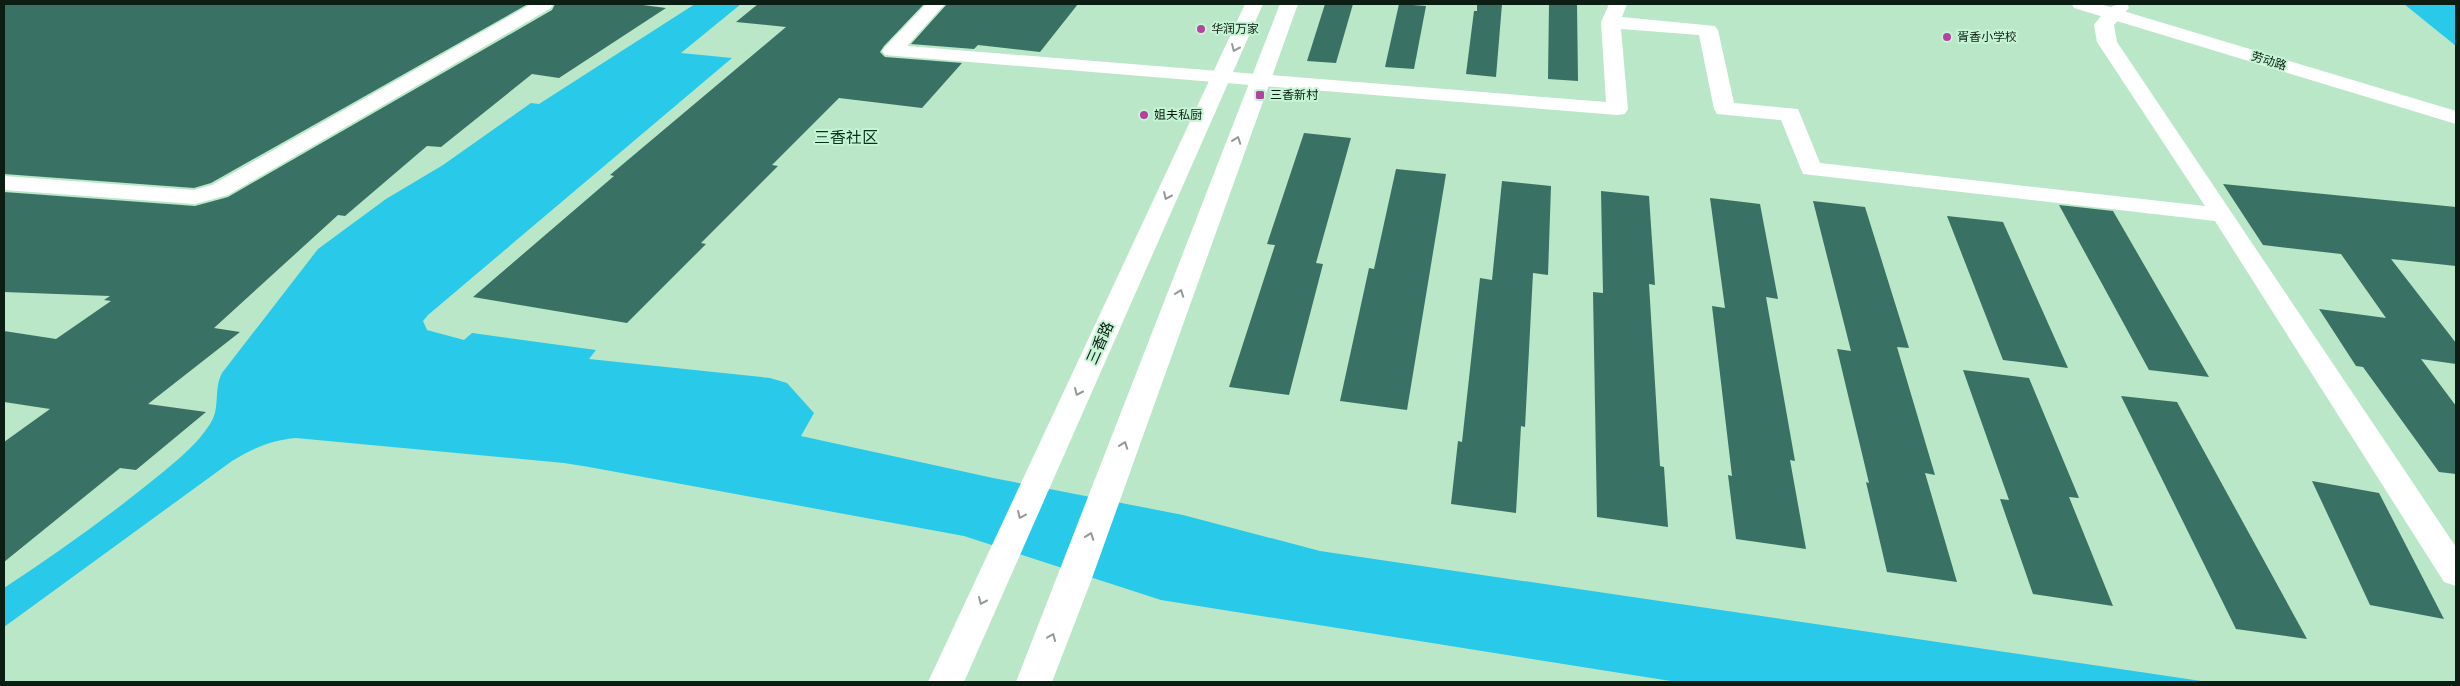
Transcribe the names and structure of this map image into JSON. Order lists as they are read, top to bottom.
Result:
{
  "streets": {
    "street": ["劳动路", "三香路"]
  },
  "districts": ["三香社区"],
  "places": {
    "other": ["华润万家", "胥香小学校", "姐夫私厨"],
    "transit": ["三香新村"]
  }
}
